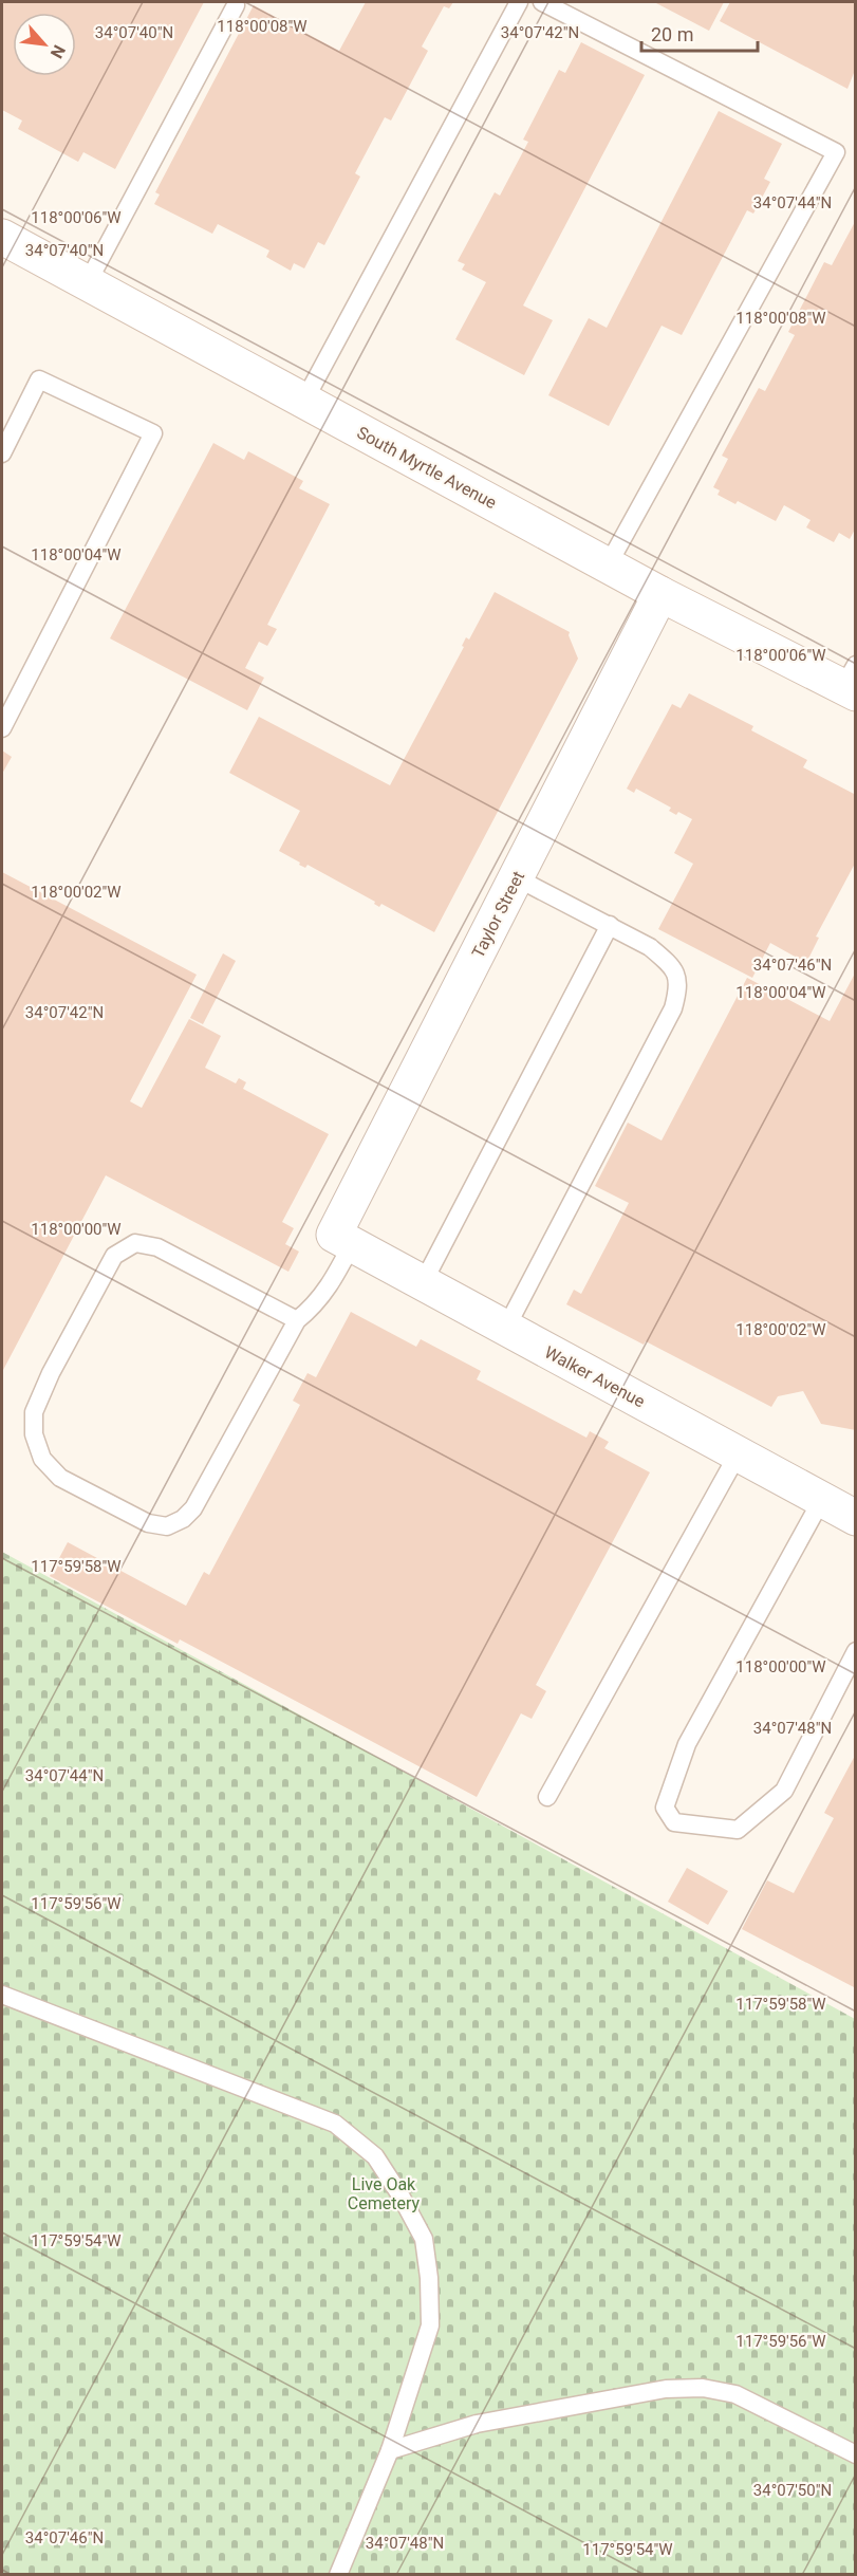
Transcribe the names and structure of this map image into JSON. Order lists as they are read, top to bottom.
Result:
{
  "streets": {
    "street": ["South Myrtle Avenue", "Taylor Street", "Walker Avenue"]
  },
  "crossings": [
    ["South Myrtle Avenue", "Taylor Street"],
    ["Taylor Street", "Walker Avenue"]
  ],
  "parks": ["Live Oak Cemetery"],
  "scale_bar": "20 m",
  "north": "bottom right",
  "coordinates": [
    "118°00'08\"W",
    "34°07'40\"N",
    "34°07'42\"N",
    "34°07'44\"N",
    "118°00'06\"W",
    "118°00'04\"W",
    "118°00'02\"W",
    "34°07'46\"N",
    "118°00'00\"W",
    "117°59'58\"W",
    "34°07'48\"N",
    "117°59'56\"W",
    "117°59'54\"W",
    "34°07'50\"N"
  ]
}
